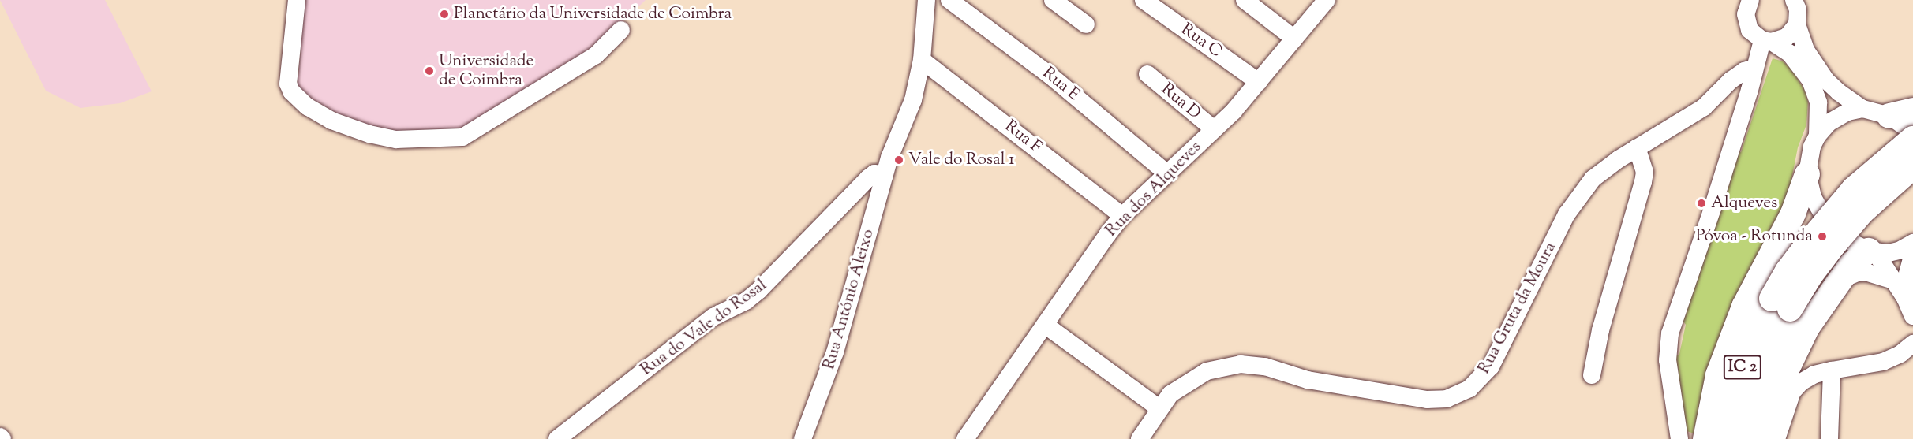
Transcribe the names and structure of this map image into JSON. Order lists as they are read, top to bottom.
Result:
{
  "streets": {
    "highway": ["IC 2"],
    "street": [
      "Rua C",
      "Rua E",
      "Rua D",
      "Rua F",
      "Rua dos Alqueves",
      "Rua António Aleixo",
      "Rua Gruta da Moura",
      "Rua do Vale do Rosal"
    ]
  },
  "crossings": [
    ["Rua C", "Rua dos Alqueves"],
    ["Rua E", "Rua dos Alqueves"],
    ["Rua D", "Rua dos Alqueves"],
    ["Rua F", "Rua dos Alqueves"],
    ["Rua F", "Rua António Aleixo"],
    ["Rua António Aleixo", "Rua do Vale do Rosal"]
  ],
  "places": [
    "Planetário da Universidade de Coimbra",
    "Universidade de Coimbra",
    "Vale do Rosal 1",
    "Alqueves",
    "Póvoa - Rotunda"
  ]
}
